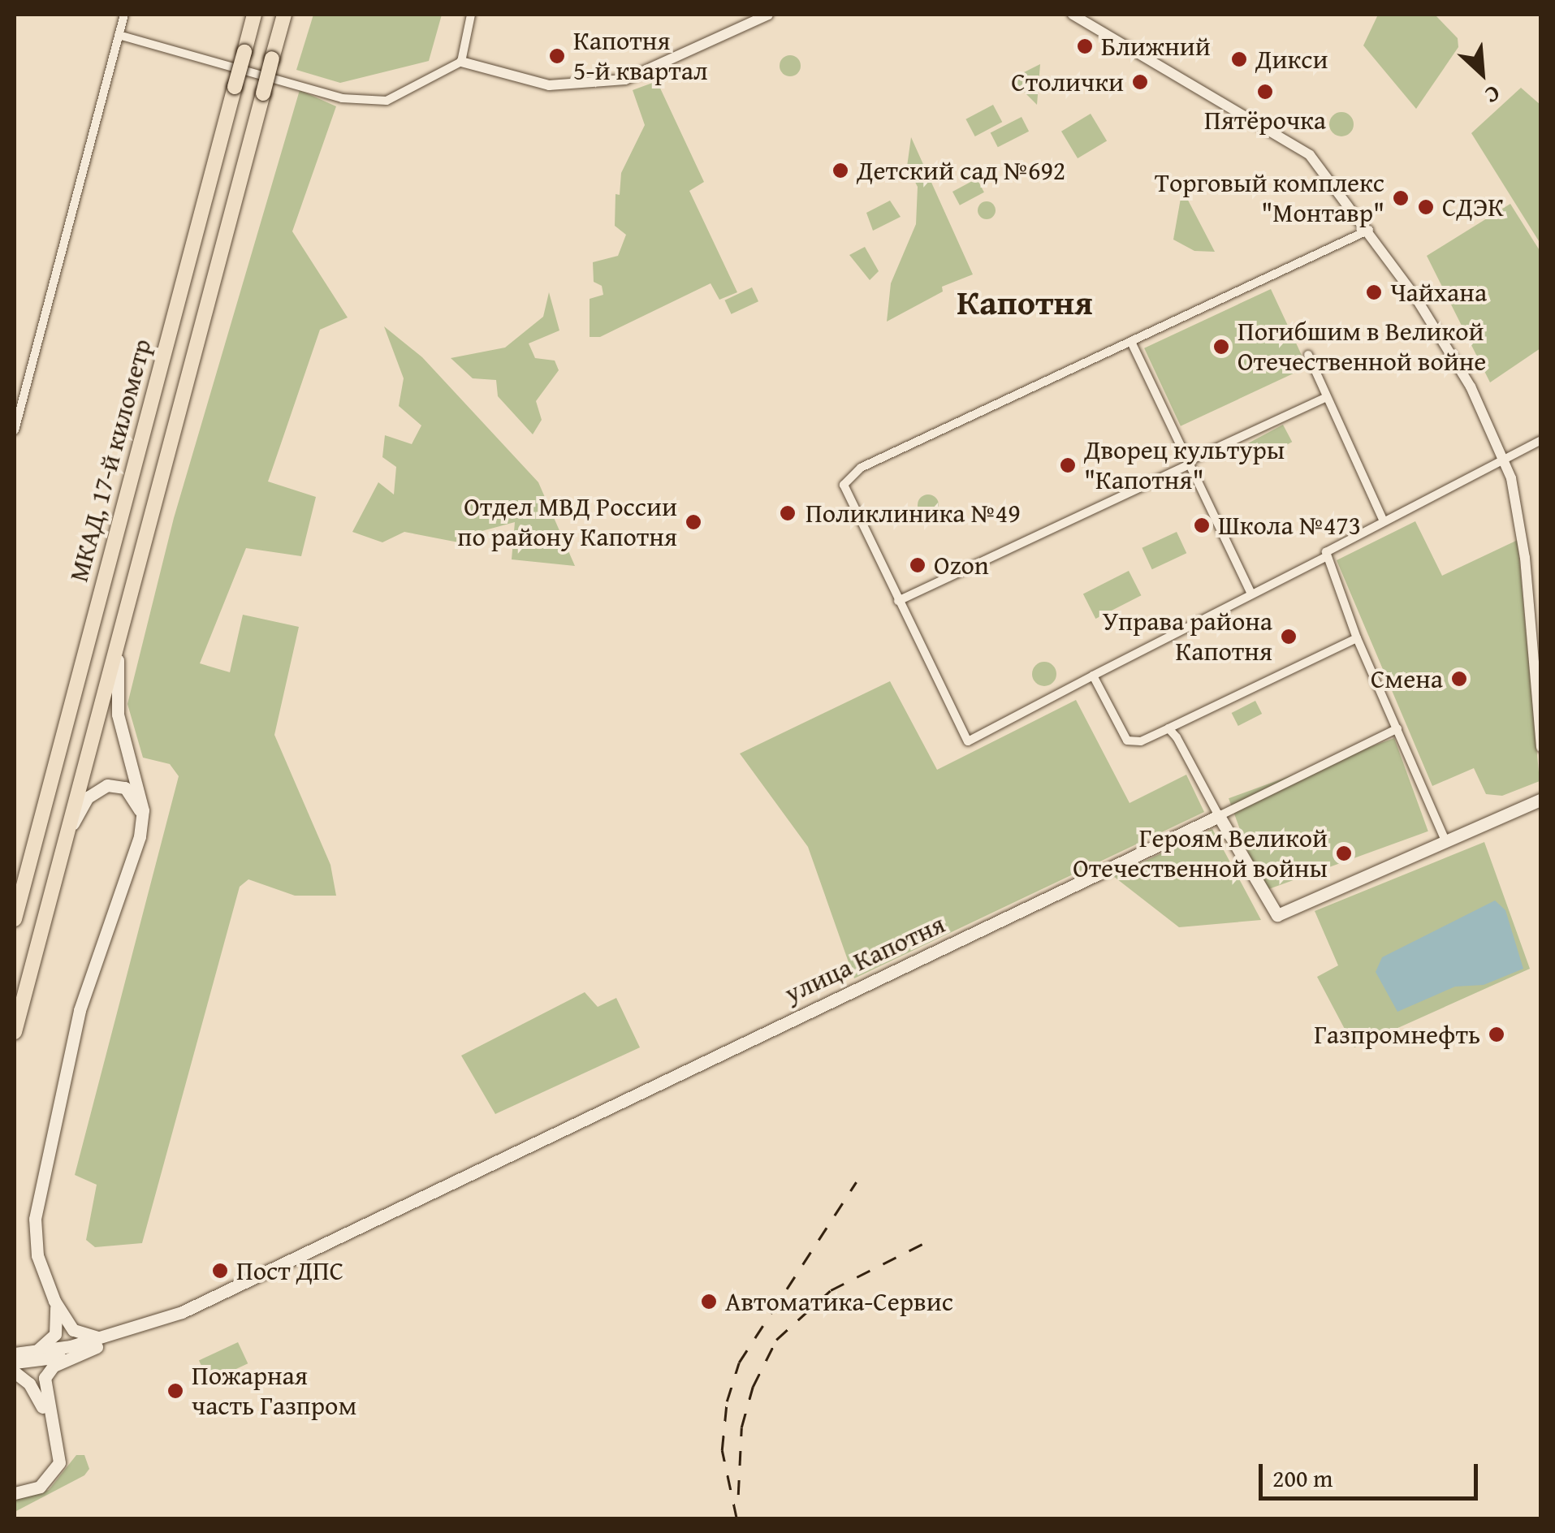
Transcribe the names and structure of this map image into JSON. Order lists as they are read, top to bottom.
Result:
{
  "streets": {
    "highway": ["МКАД, 17-й километр"],
    "main road": ["улица Капотня"]
  },
  "districts": ["Капотня"],
  "places": [
    "Ближний",
    "Капотня 5-й квартал",
    "Дикси",
    "Столички",
    "Пятёрочка",
    "Детский сад №692",
    "Торговый комплекс \"Монтавр\"",
    "СДЭК",
    "Чайхана",
    "Погибшим в Великой Отечественной войне",
    "Дворец культуры \"Капотня\"",
    "Поликлиника №49",
    "Отдел МВД России по району Капотня",
    "Школа №473",
    "Ozon",
    "Управа района Капотня",
    "Смена",
    "Героям Великой Отечественной войны",
    "Газпромнефть",
    "Пост ДПС",
    "Автоматика-Сервис",
    "Пожарная часть Газпром"
  ],
  "scale_bar": "200 m",
  "north": "bottom right"
}
